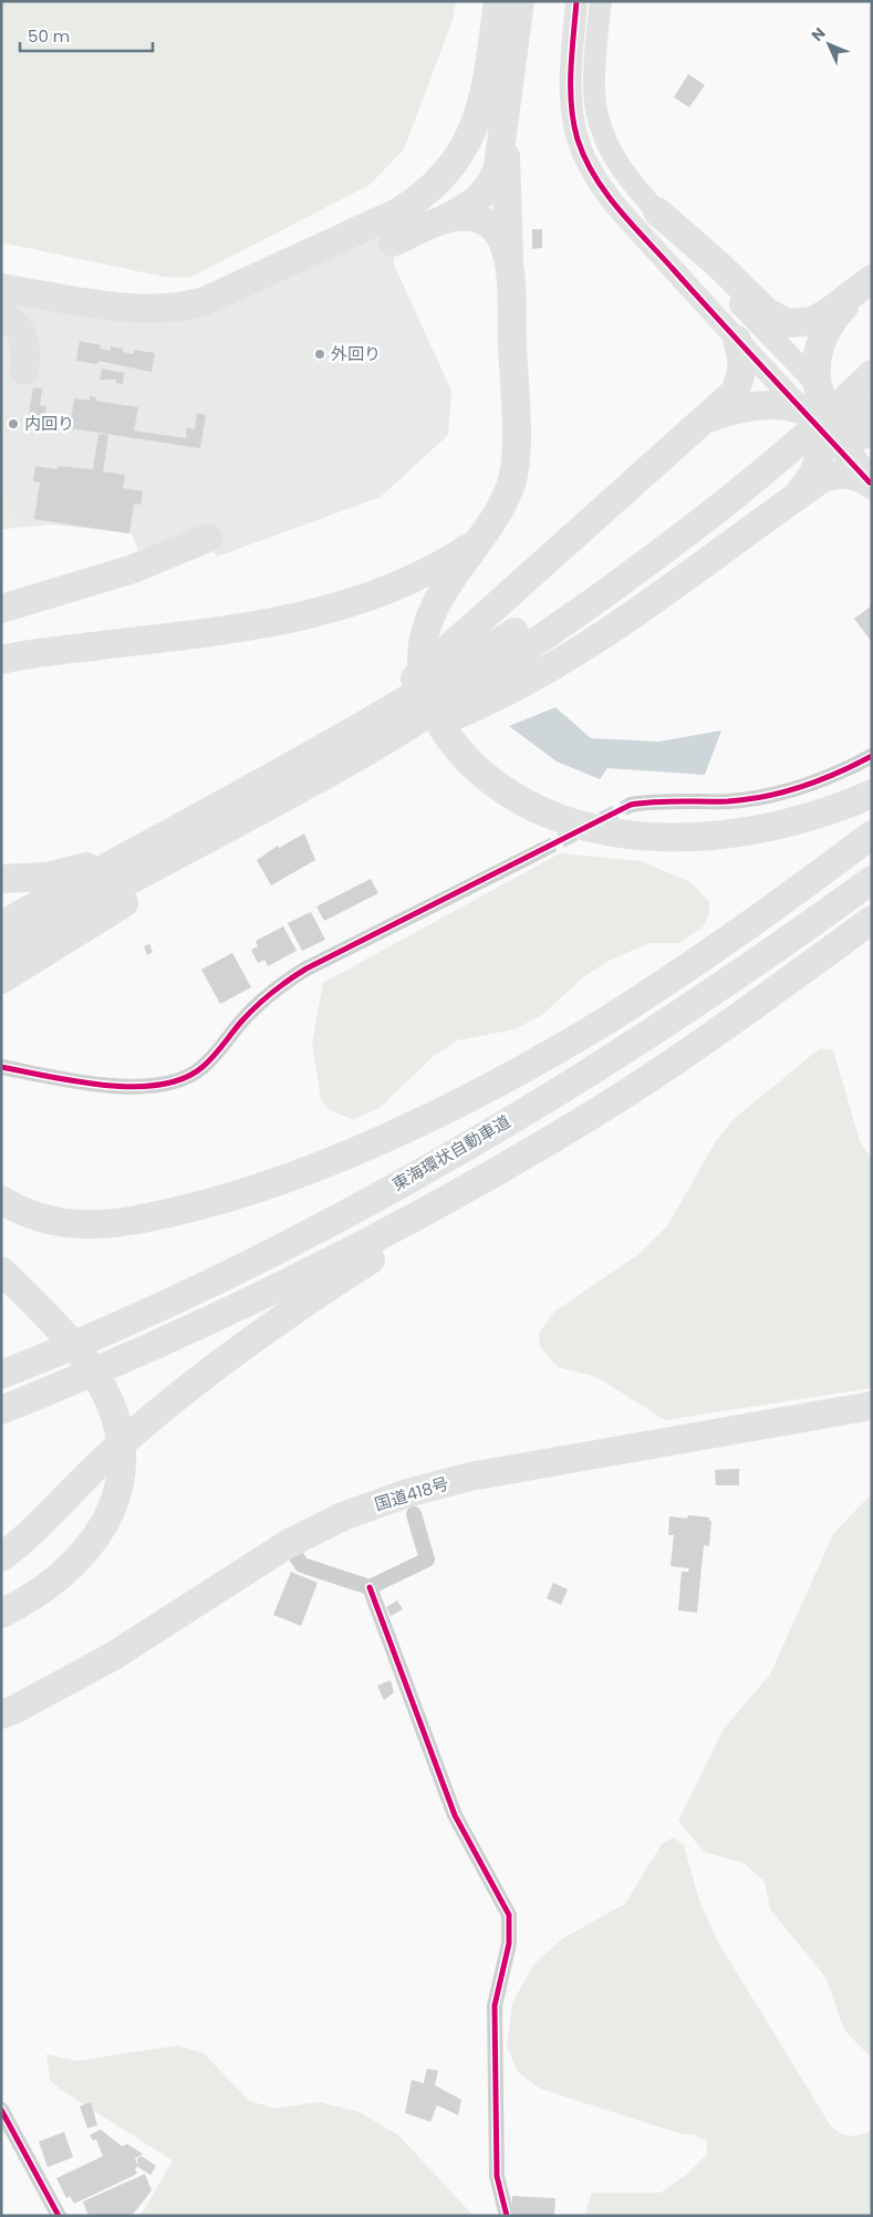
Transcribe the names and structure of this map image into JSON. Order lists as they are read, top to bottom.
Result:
{
  "streets": {
    "highway": ["東海環状自動車道", "国道418号"]
  },
  "places": ["外回り", "内回り"],
  "scale_bar": "50 m",
  "north": "top left"
}
